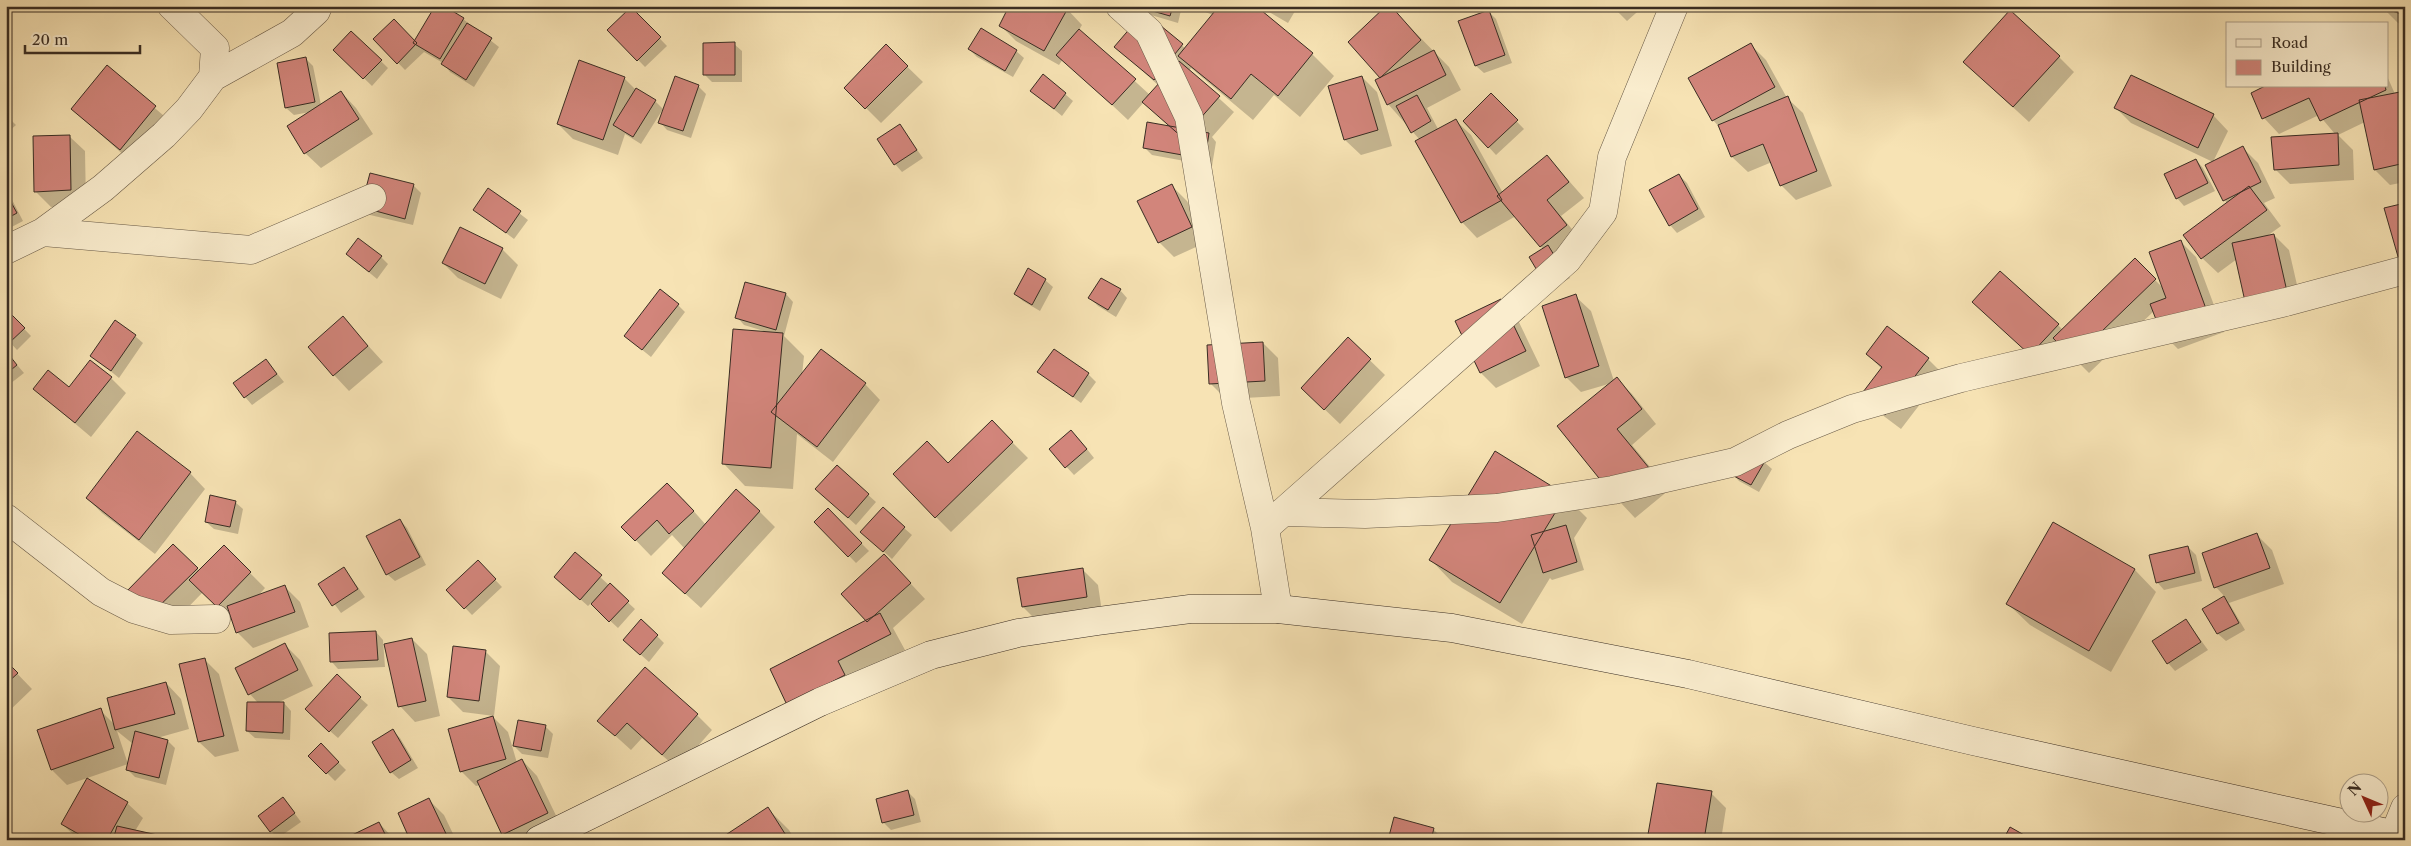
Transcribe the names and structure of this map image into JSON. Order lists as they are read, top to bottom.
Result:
{
  "legend": ["Road", "Building"],
  "scale_bar": "20 m",
  "north": "top left"
}
